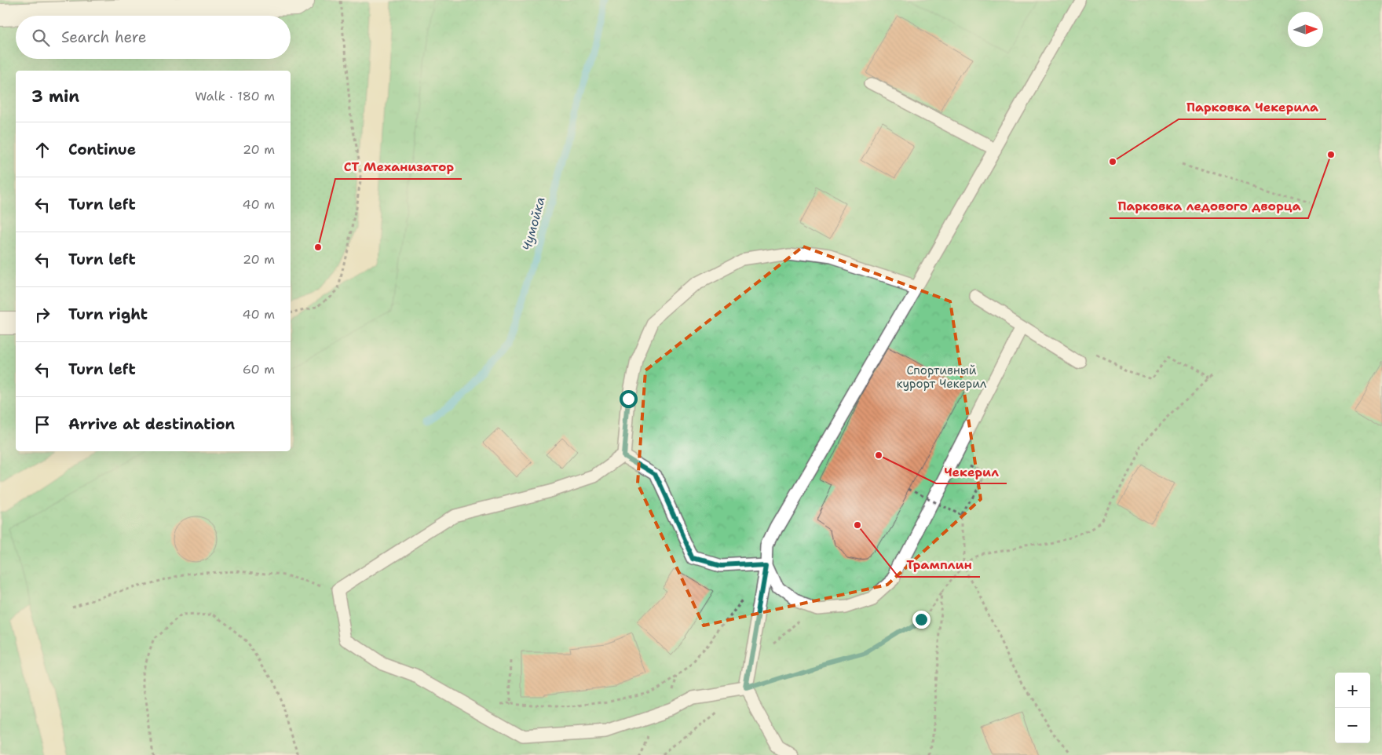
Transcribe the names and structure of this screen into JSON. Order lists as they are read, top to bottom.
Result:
{
  "water": ["Чумойка"],
  "parks": ["Спортивный курорт Чекерил"],
  "places": [
    "Парковка ледового дворца",
    "Парковка Чекерила",
    "СТ Механизатор",
    "Чекерил",
    "Трамплин"
  ],
  "north": "right",
  "page": {
    "search": "Search here",
    "heading": ["3 min", "Walk · 180 m"],
    "list": [
      ["Continue", "20 m"],
      ["Turn left", "40 m"],
      ["Turn left", "20 m"],
      ["Turn right", "40 m"],
      ["Turn left", "60 m"],
      "Arrive at destination"
    ],
    "map_buttons": ["+", "−"]
  }
}
